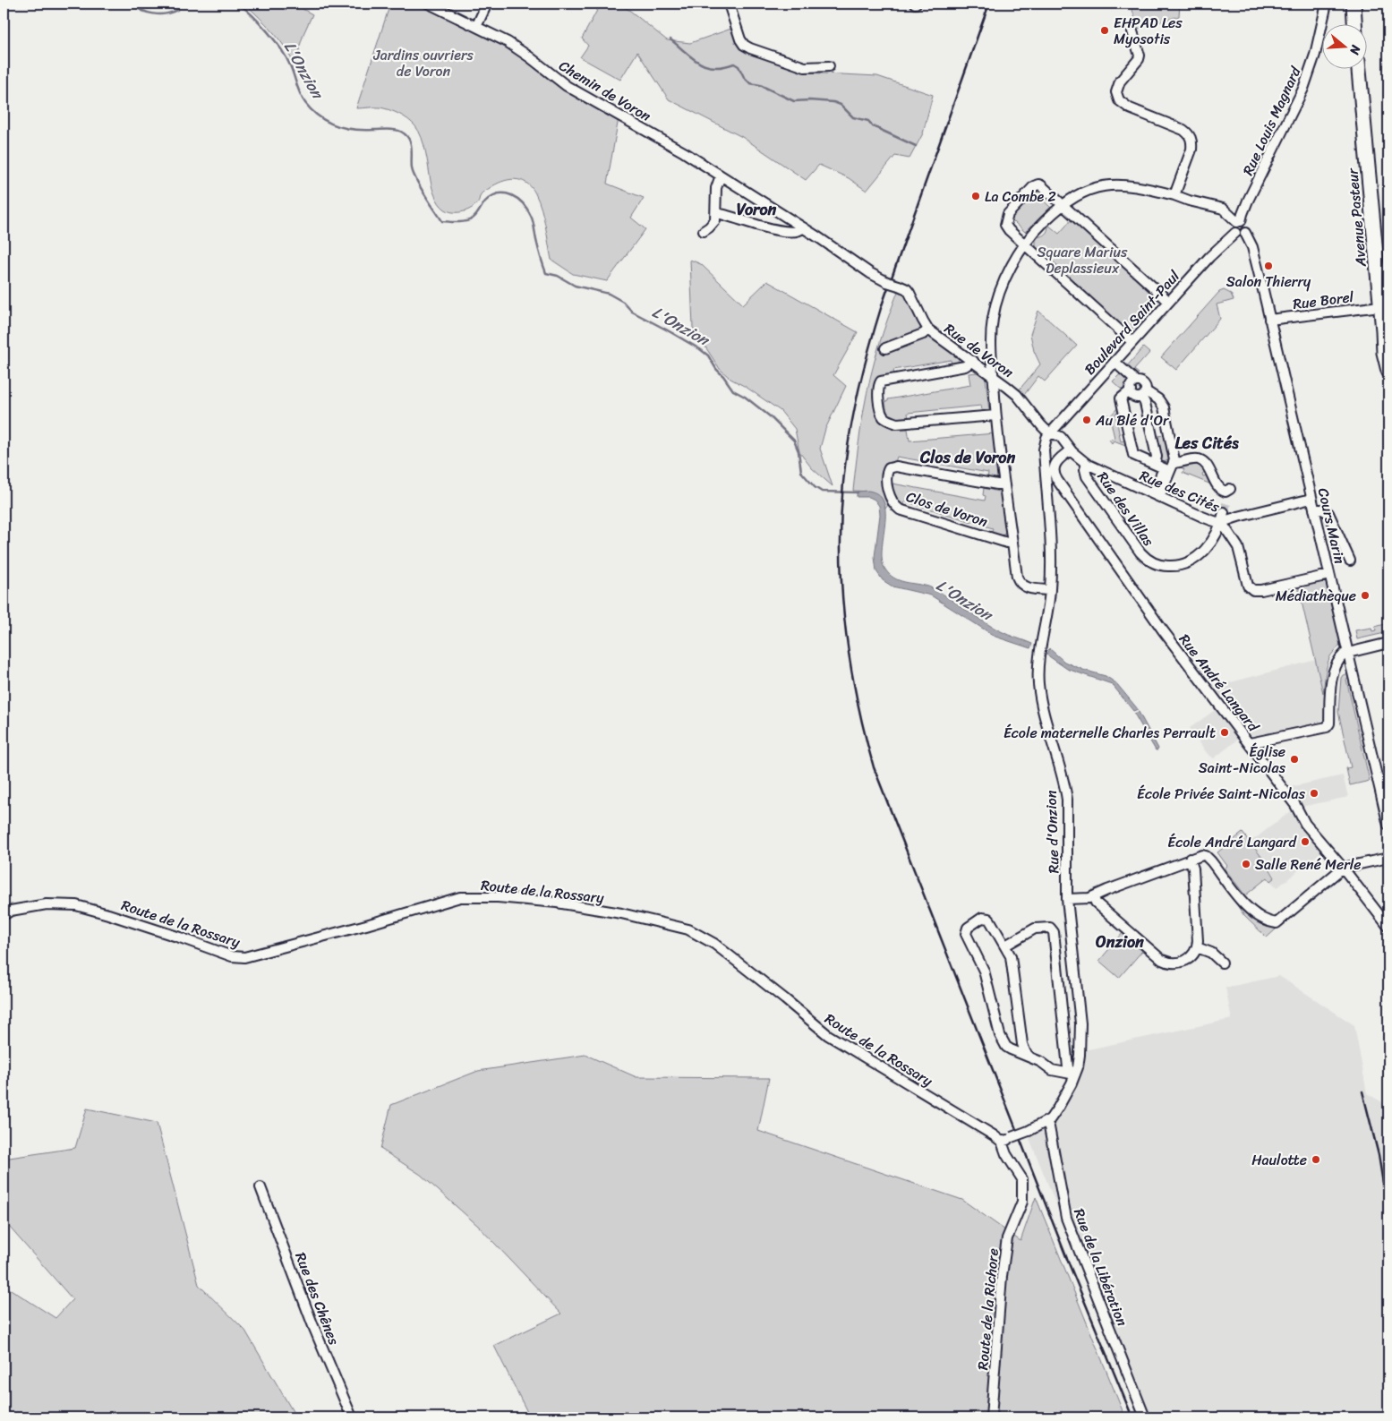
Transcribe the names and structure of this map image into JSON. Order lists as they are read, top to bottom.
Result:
{
  "streets": {
    "main road": ["Avenue Pasteur"],
    "street": [
      "Chemin de Voron",
      "Rue Louis Magnard",
      "Rue Borel",
      "Boulevard Saint-Paul",
      "Rue de Voron",
      "Rue des Cités",
      "Clos de Voron",
      "Rue des Villas",
      "Cours Marin",
      "Rue André Langard",
      "Rue d'Onzion",
      "Route de la Rossary",
      "Rue de la Libération",
      "Rue des Chênes",
      "Route de la Richore"
    ]
  },
  "crossings": [
    ["Chemin de Voron", "Rue de Voron"],
    ["Rue Louis Magnard", "Boulevard Saint-Paul"],
    ["Rue Louis Magnard", "Clos de Voron"],
    ["Rue Louis Magnard", "Cours Marin"],
    ["Avenue Pasteur", "Rue Borel"],
    ["Rue Borel", "Cours Marin"],
    ["Boulevard Saint-Paul", "Rue de Voron"],
    ["Boulevard Saint-Paul", "Rue des Cités"],
    ["Boulevard Saint-Paul", "Clos de Voron"],
    ["Boulevard Saint-Paul", "Cours Marin"],
    ["Boulevard Saint-Paul", "Rue d'Onzion"],
    ["Rue de Voron", "Rue des Cités"],
    ["Rue de Voron", "Clos de Voron"],
    ["Rue de Voron", "Rue d'Onzion"],
    ["Rue des Cités", "Rue des Villas"],
    ["Rue des Cités", "Cours Marin"],
    ["Rue des Cités", "Rue André Langard"],
    ["Rue des Cités", "Rue d'Onzion"],
    ["Clos de Voron", "Cours Marin"],
    ["Clos de Voron", "Rue d'Onzion"],
    ["Rue d'Onzion", "Route de la Rossary"],
    ["Rue d'Onzion", "Rue de la Libération"],
    ["Rue d'Onzion", "Route de la Richore"],
    ["Route de la Rossary", "Route de la Richore"]
  ],
  "districts": [
    "Voron",
    "Les Cités",
    "Clos de Voron",
    "Onzion"
  ],
  "water": ["L'Onzion"],
  "parks": ["Jardins ouvriers de Voron", "Square Marius Deplassieux"],
  "places": [
    "EHPAD Les Myosotis",
    "La Combe 2",
    "Salon Thierry",
    "Au Blé d'Or",
    "Médiathèque",
    "École maternelle Charles Perrault",
    "Église Saint-Nicolas",
    "École Privée Saint-Nicolas",
    "École André Langard",
    "Salle René Merle",
    "Haulotte"
  ],
  "north": "right"
}
